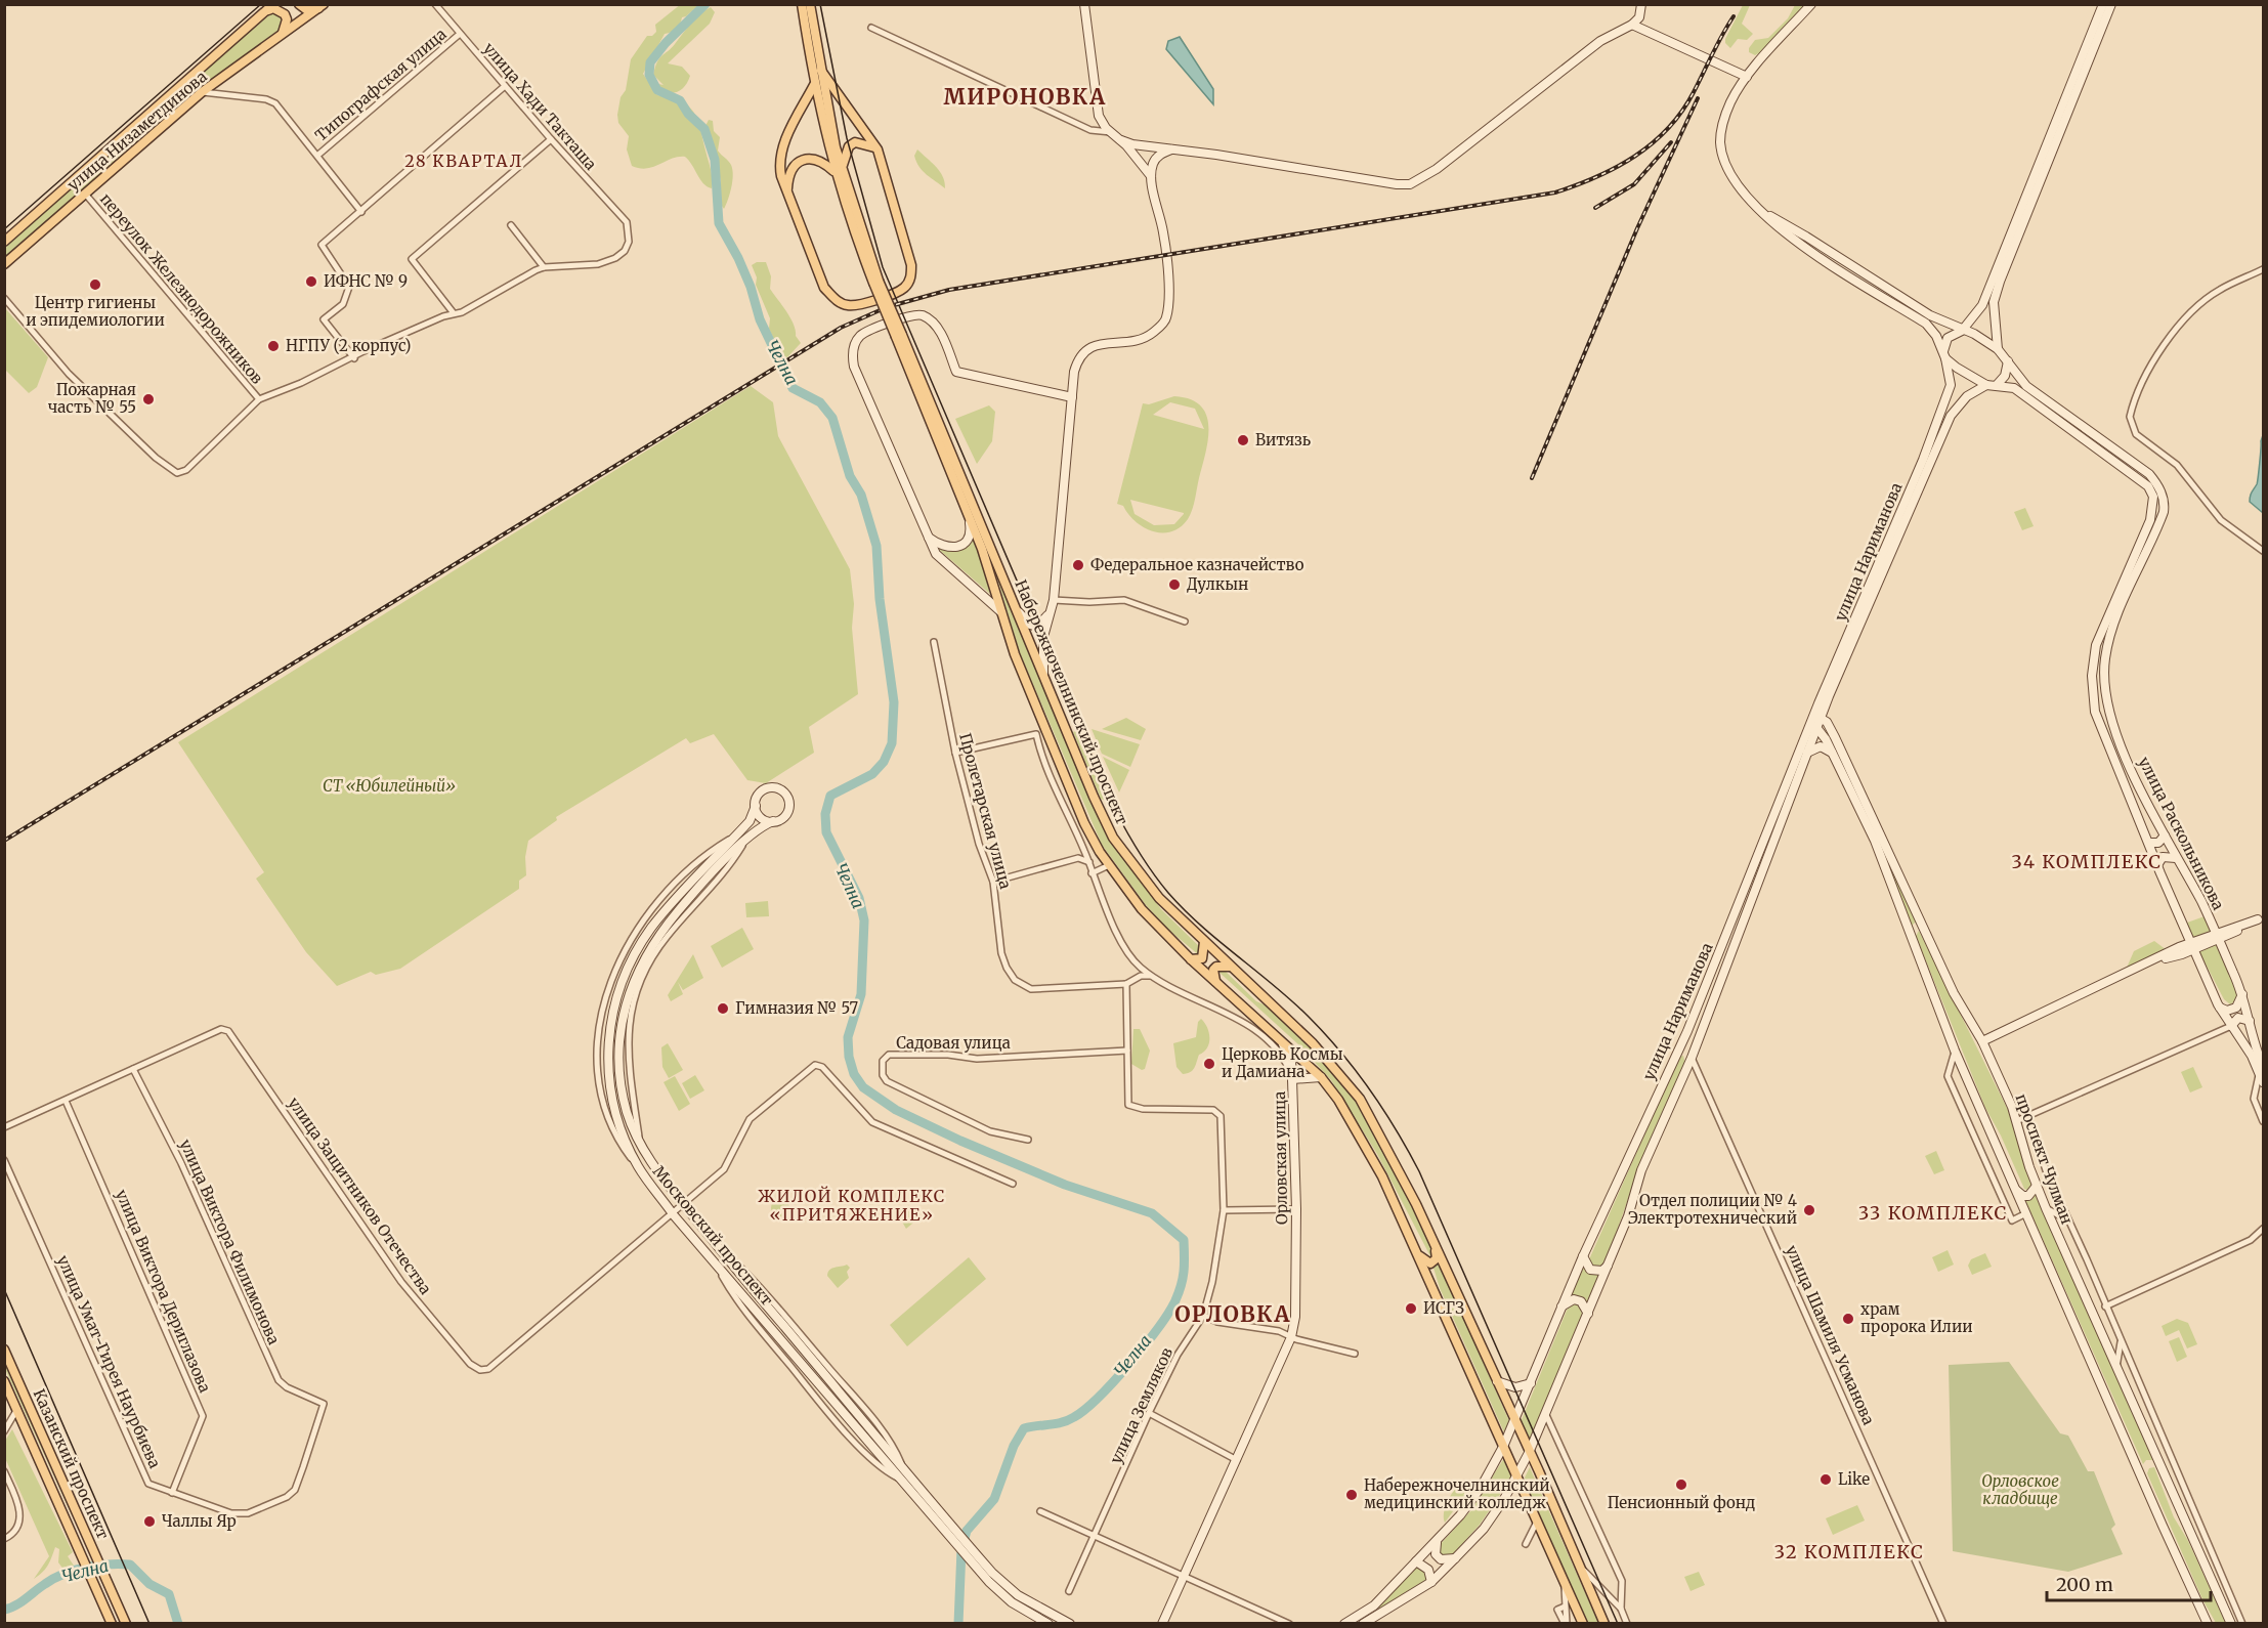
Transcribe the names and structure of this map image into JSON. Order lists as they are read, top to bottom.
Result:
{
  "streets": {
    "main road": [
      "улица Низаметдинова",
      "улица Нариманова",
      "Набережночелнинский проспект",
      "улица Раскольникова",
      "Орловская улица",
      "проспект Чулман",
      "Московский проспект",
      "Казанский проспект"
    ],
    "street": [
      "Типографская улица",
      "улица Хади Такташа",
      "переулок Железнодорожников",
      "Пролетарская улица",
      "Садовая улица",
      "улица Защитников Отечества",
      "улица Виктора Филимонова",
      "улица Виктора Дериглазова",
      "улица Шамиля Усманова",
      "улица Умат-Гирея Наурбиева",
      "улица Земляков"
    ]
  },
  "crossings": [
    ["Типографская улица", "улица Хади Такташа"],
    ["улица Низаметдинова", "переулок Железнодорожников"],
    ["улица Нариманова", "Набережночелнинский проспект"],
    ["улица Нариманова", "улица Раскольникова"],
    ["улица Нариманова", "проспект Чулман"],
    ["улица Нариманова", "улица Шамиля Усманова"],
    ["Пролетарская улица", "Орловская улица"],
    ["Садовая улица", "улица Земляков"],
    ["улица Защитников Отечества", "Московский проспект"],
    ["улица Защитников Отечества", "улица Виктора Филимонова"],
    ["улица Виктора Филимонова", "улица Умат-Гирея Наурбиева"],
    ["улица Виктора Дериглазова", "улица Умат-Гирея Наурбиева"]
  ],
  "districts": [
    "МИРОНОВКА",
    "28 КВАРТАЛ",
    "34 КОМПЛЕКС",
    "ЖИЛОЙ КОМПЛЕКС «ПРИТЯЖЕНИЕ»",
    "33 КОМПЛЕКС",
    "ОРЛОВКА",
    "32 КОМПЛЕКС"
  ],
  "water": ["Челна"],
  "parks": ["СТ «Юбилейный»", "Орловское кладбище"],
  "places": [
    "ИФНС № 9",
    "Центр гигиены и эпидемиологии",
    "НГПУ (2 корпус)",
    "Пожарная часть № 55",
    "Витязь",
    "Федеральное казначейство",
    "Дулкын",
    "Гимназия № 57",
    "Церковь Космы и Дамиана",
    "Отдел полиции № 4 Электротехнический",
    "ИСГЗ",
    "храм пророка Илии",
    "Like",
    "Пенсионный фонд",
    "Набережночелнинский медицинский колледж",
    "Чаллы Яр"
  ],
  "scale_bar": "200 m"
}
